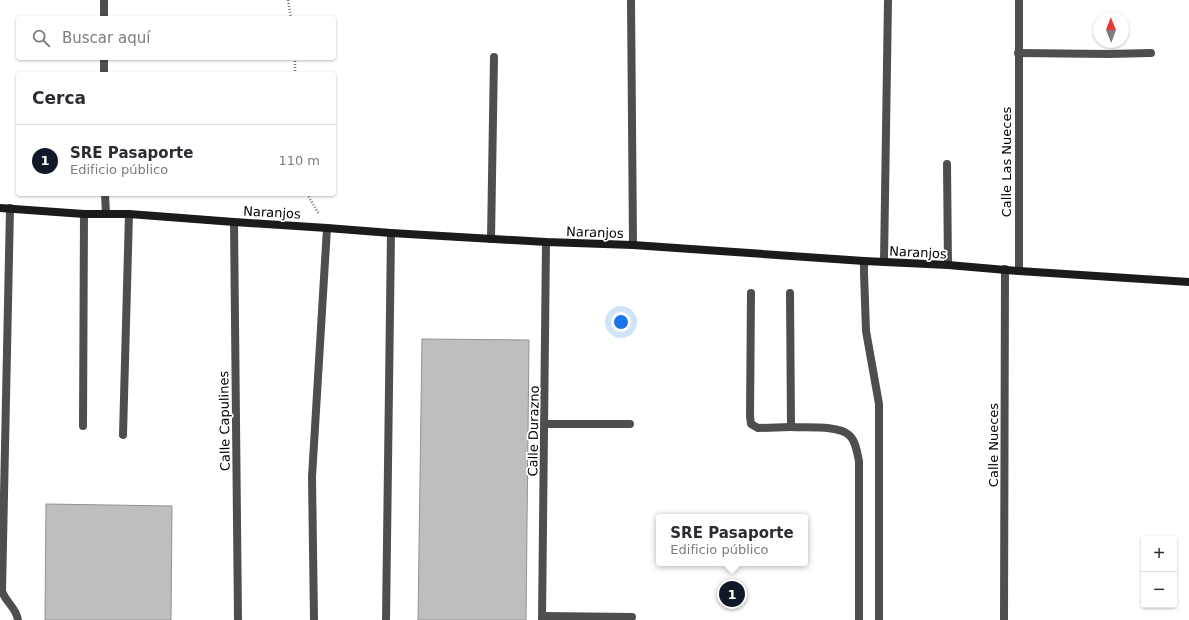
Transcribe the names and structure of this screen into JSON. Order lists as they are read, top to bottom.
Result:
{
  "streets": {
    "street": [
      "Calle Las Nueces",
      "Naranjos",
      "Calle Capulines",
      "Calle Durazno",
      "Calle Nueces"
    ]
  },
  "crossings": [
    ["Calle Las Nueces", "Naranjos"],
    ["Naranjos", "Calle Capulines"],
    ["Naranjos", "Calle Durazno"],
    ["Naranjos", "Calle Nueces"]
  ],
  "north": "top",
  "page": {
    "search": "Buscar aquí",
    "heading": "Cerca",
    "list": [
      {
        "mark": "1",
        "name": "SRE Pasaporte",
        "note": "Edificio público",
        "value": "110 m"
      }
    ],
    "popup": ["SRE Pasaporte", "Edificio público"],
    "map_buttons": ["+", "−"],
    "pins": "1"
  }
}
